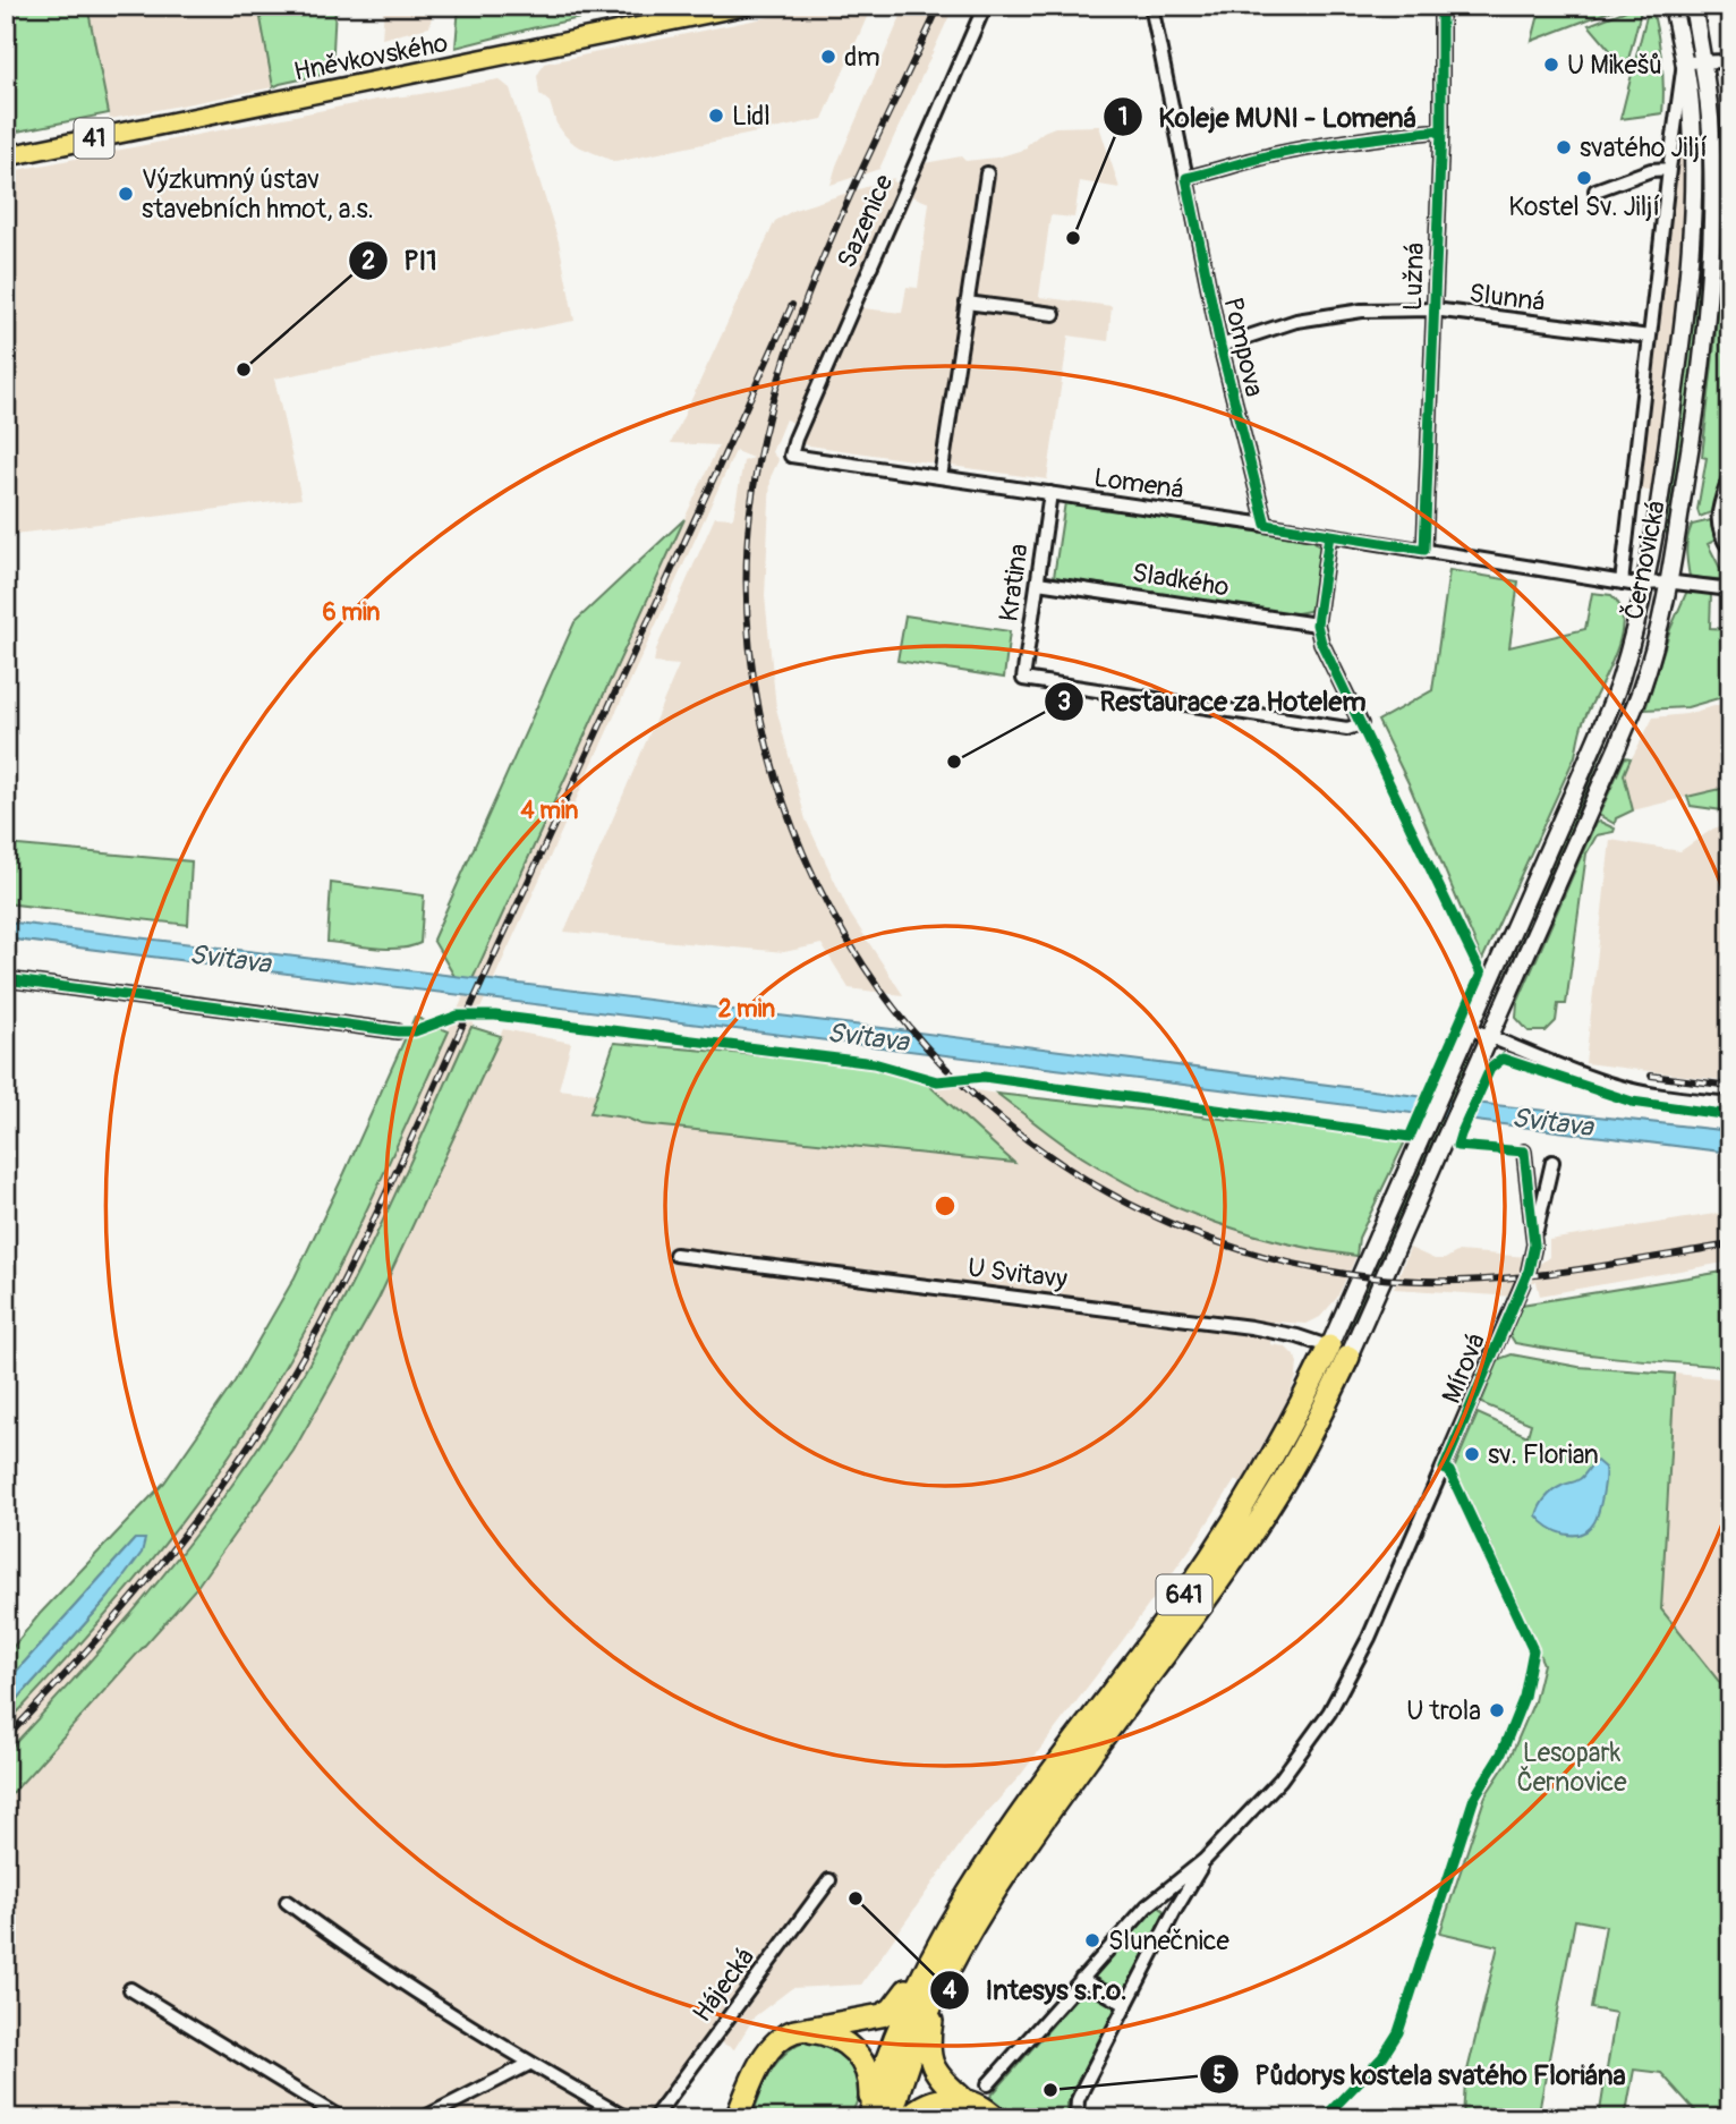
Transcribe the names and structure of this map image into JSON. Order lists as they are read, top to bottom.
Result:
{
  "streets": {
    "highway": ["641"],
    "main road": ["Hněvkovského", "41", "Černovická"],
    "street": [
      "Sazenice",
      "Lužná",
      "Slunná",
      "Pompova",
      "Lomená",
      "Sladkého",
      "Kratina",
      "U Svitavy",
      "Mírová",
      "Hájecká"
    ]
  },
  "crossings": [
    ["Sazenice", "Lomená"],
    ["Lužná", "Slunná"],
    ["Lužná", "Lomená"],
    ["Slunná", "Pompova"],
    ["Slunná", "Černovická"],
    ["Pompova", "Lomená"],
    ["Lomená", "Černovická"],
    ["Lomená", "Kratina"],
    ["Černovická", "U Svitavy"],
    ["Černovická", "641"],
    ["Sladkého", "Kratina"],
    ["U Svitavy", "641"]
  ],
  "water": ["Svitava"],
  "parks": ["Lesopark Černovice"],
  "places": [
    "dm",
    "U Mikešů",
    "Lidl",
    "svatého Jiljí",
    "Kostel Sv. Jiljí",
    "Výzkumný ústav stavebních hmot, a.s.",
    "Koleje MUNI - Lomená",
    "PI1",
    "Restaurace za Hotelem",
    "sv. Florian",
    "U trola",
    "Intesys s.r.o.",
    "Slunečnice",
    "Půdorys kostela svatého Floriána"
  ],
  "rings": ["6 min", "4 min", "2 min"]
}
